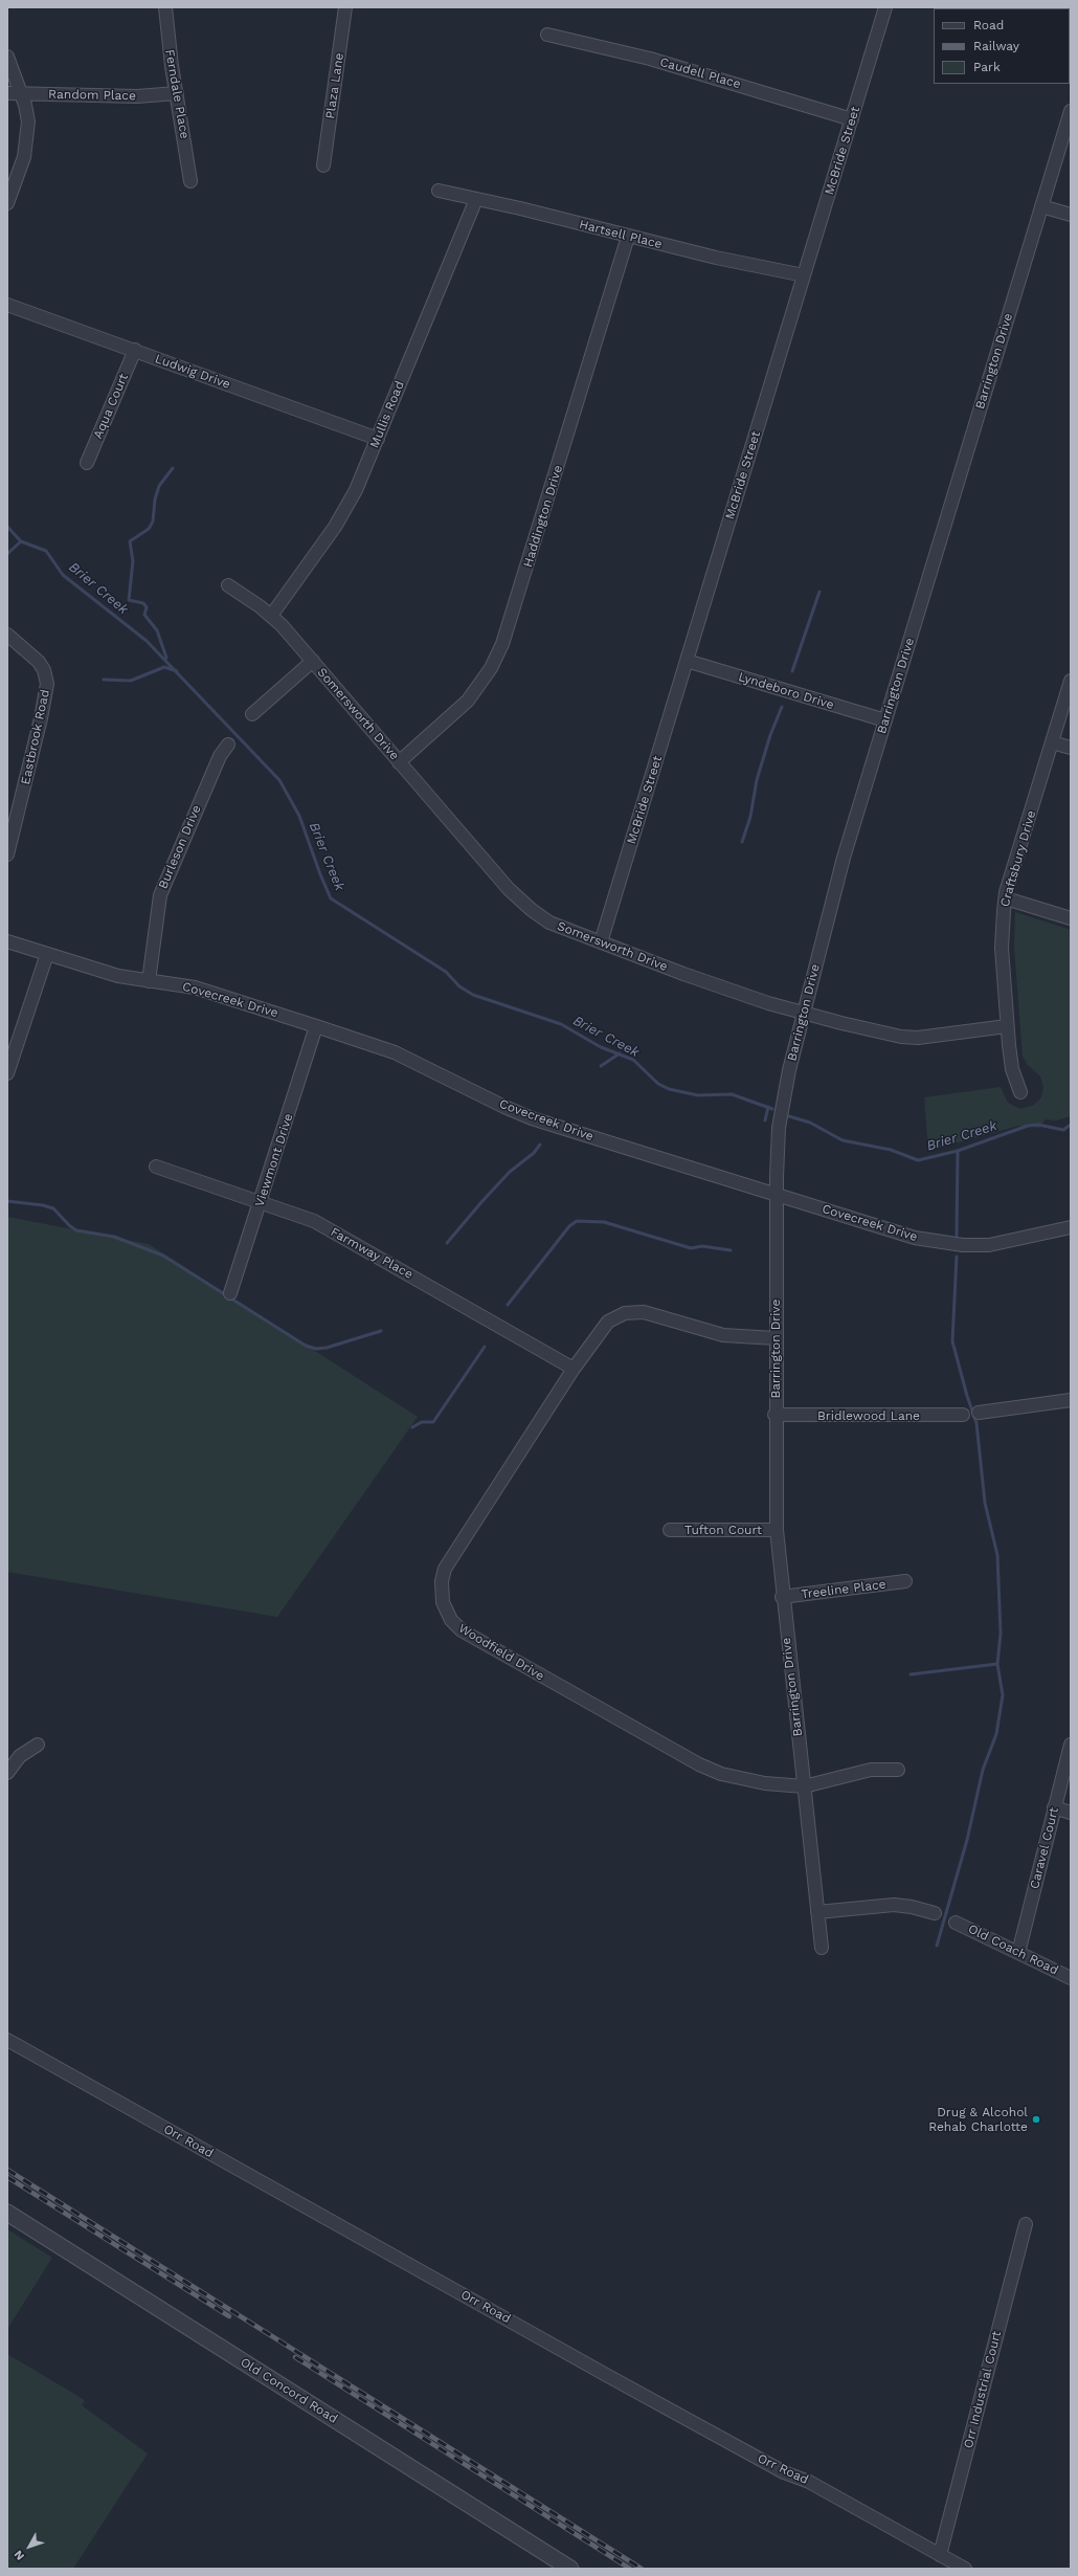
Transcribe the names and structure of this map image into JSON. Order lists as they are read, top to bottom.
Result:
{
  "streets": {
    "street": [
      "Caudell Place",
      "Plaza Lane",
      "Ferndale Place",
      "Random Place",
      "McBride Street",
      "Hartsell Place",
      "Barrington Drive",
      "Ludwig Drive",
      "Aqua Court",
      "Mullis Road",
      "Haddington Drive",
      "Lyndeboro Drive",
      "Somersworth Drive",
      "Eastbrook Road",
      "Burleson Drive",
      "Craftsbury Drive",
      "Covecreek Drive",
      "Viewmont Drive",
      "Farmway Place",
      "Bridlewood Lane",
      "Tufton Court",
      "Treeline Place",
      "Woodfield Drive",
      "Caravel Court",
      "Old Coach Road",
      "Orr Road",
      "Orr Industrial Court",
      "Old Concord Road"
    ]
  },
  "crossings": [
    ["Caudell Place", "McBride Street"],
    ["Ferndale Place", "Random Place"],
    ["McBride Street", "Hartsell Place"],
    ["McBride Street", "Lyndeboro Drive"],
    ["McBride Street", "Somersworth Drive"],
    ["Hartsell Place", "Mullis Road"],
    ["Hartsell Place", "Haddington Drive"],
    ["Barrington Drive", "Lyndeboro Drive"],
    ["Barrington Drive", "Somersworth Drive"],
    ["Barrington Drive", "Covecreek Drive"],
    ["Barrington Drive", "Bridlewood Lane"],
    ["Barrington Drive", "Tufton Court"],
    ["Barrington Drive", "Treeline Place"],
    ["Barrington Drive", "Woodfield Drive"],
    ["Ludwig Drive", "Aqua Court"],
    ["Ludwig Drive", "Mullis Road"],
    ["Mullis Road", "Somersworth Drive"],
    ["Haddington Drive", "Somersworth Drive"],
    ["Somersworth Drive", "Craftsbury Drive"],
    ["Burleson Drive", "Covecreek Drive"],
    ["Covecreek Drive", "Viewmont Drive"],
    ["Viewmont Drive", "Farmway Place"],
    ["Farmway Place", "Woodfield Drive"],
    ["Caravel Court", "Old Coach Road"],
    ["Orr Road", "Orr Industrial Court"]
  ],
  "water": ["Brier Creek"],
  "places": ["Drug & Alcohol Rehab Charlotte"],
  "legend": ["Road", "Railway", "Park"],
  "north": "bottom left"
}
